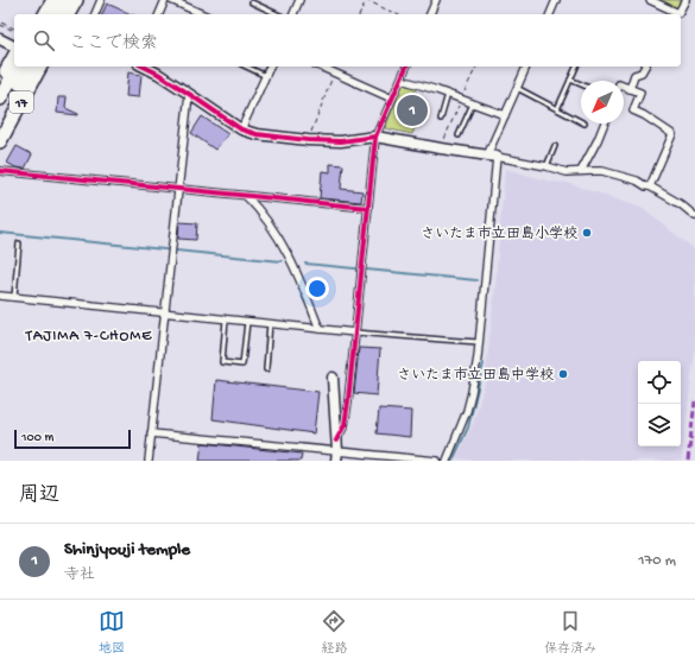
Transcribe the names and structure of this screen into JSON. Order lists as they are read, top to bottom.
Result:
{
  "streets": {
    "highway": ["17"]
  },
  "districts": ["TAJIMA 7-CHOME"],
  "places": ["さいたま市立田島小学校", "さいたま市立田島中学校"],
  "scale_bar": "100 m",
  "north": "bottom left",
  "page": {
    "search": "ここで検索",
    "pins": "1",
    "scale": "100 m",
    "heading": "周辺",
    "list": [
      {
        "mark": "1",
        "name": "Shinjyouji temple",
        "note": "寺社",
        "value": "170 m"
      }
    ],
    "nav": ["地図", "経路", "保存済み"]
  }
}
